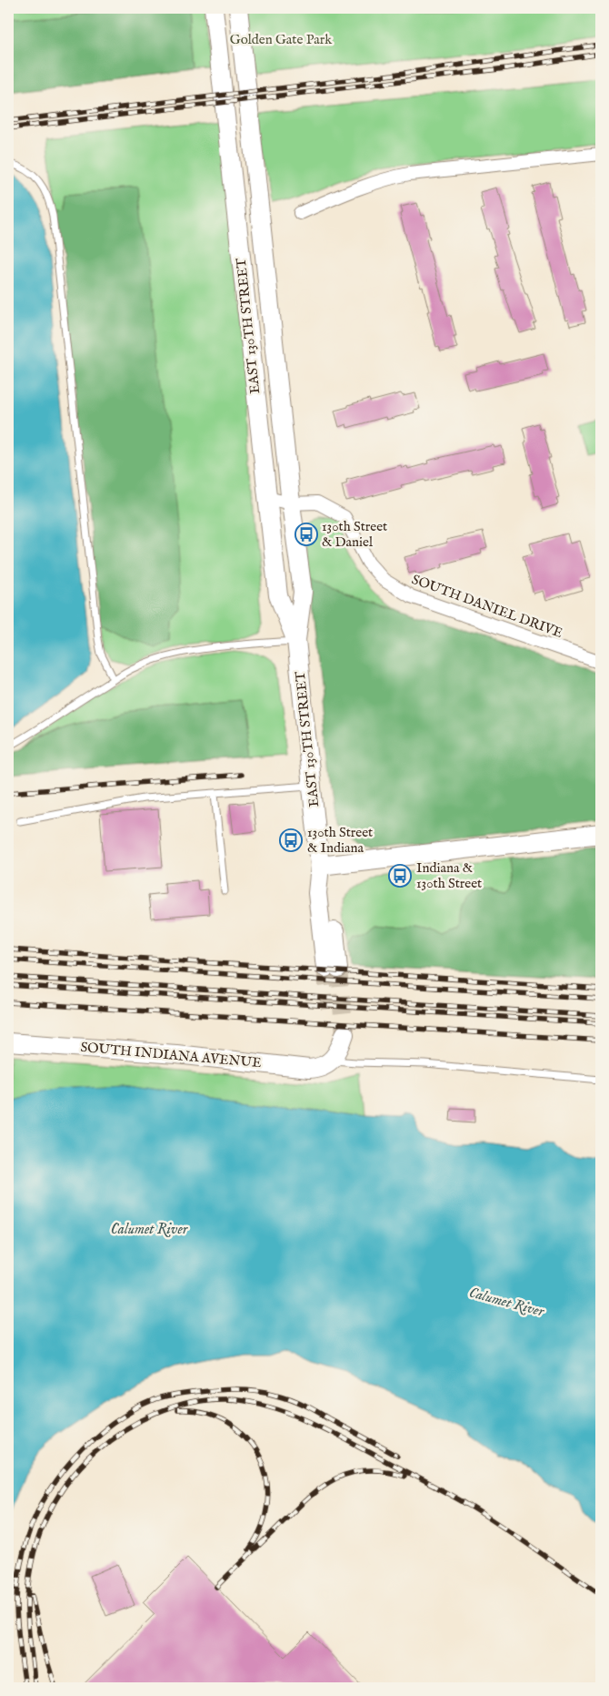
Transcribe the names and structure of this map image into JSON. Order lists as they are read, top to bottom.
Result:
{
  "streets": {
    "main road": ["EAST 130TH STREET", "SOUTH INDIANA AVENUE"],
    "street": ["SOUTH DANIEL DRIVE"]
  },
  "crossings": [
    ["EAST 130TH STREET", "SOUTH DANIEL DRIVE"]
  ],
  "water": ["Calumet River"],
  "parks": ["Golden Gate Park"],
  "places": {
    "bus stop": ["130th Street & Daniel", "130th Street & Indiana", "Indiana & 130th Street"]
  }
}
